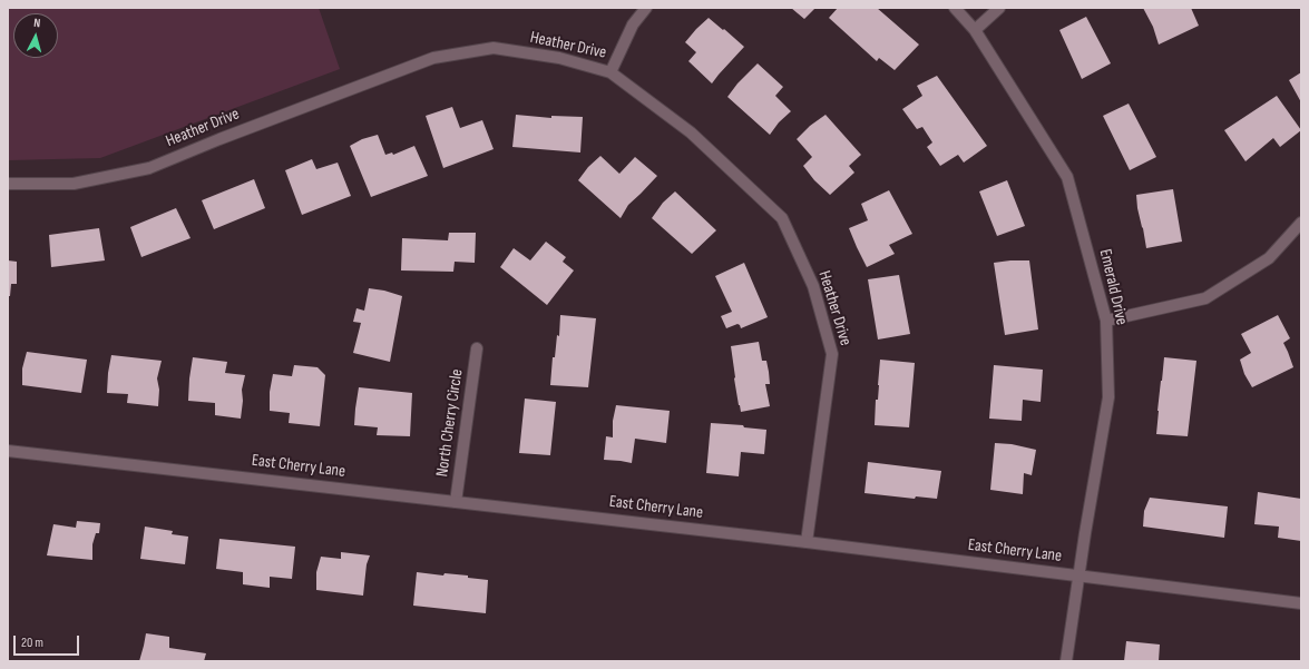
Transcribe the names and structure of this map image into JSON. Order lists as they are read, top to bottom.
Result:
{
  "streets": {
    "street": [
      "Heather Drive",
      "Emerald Drive",
      "North Cherry Circle",
      "East Cherry Lane"
    ]
  },
  "crossings": [
    ["Heather Drive", "East Cherry Lane"],
    ["Emerald Drive", "East Cherry Lane"],
    ["North Cherry Circle", "East Cherry Lane"]
  ],
  "scale_bar": "20 m",
  "north": "top"
}
